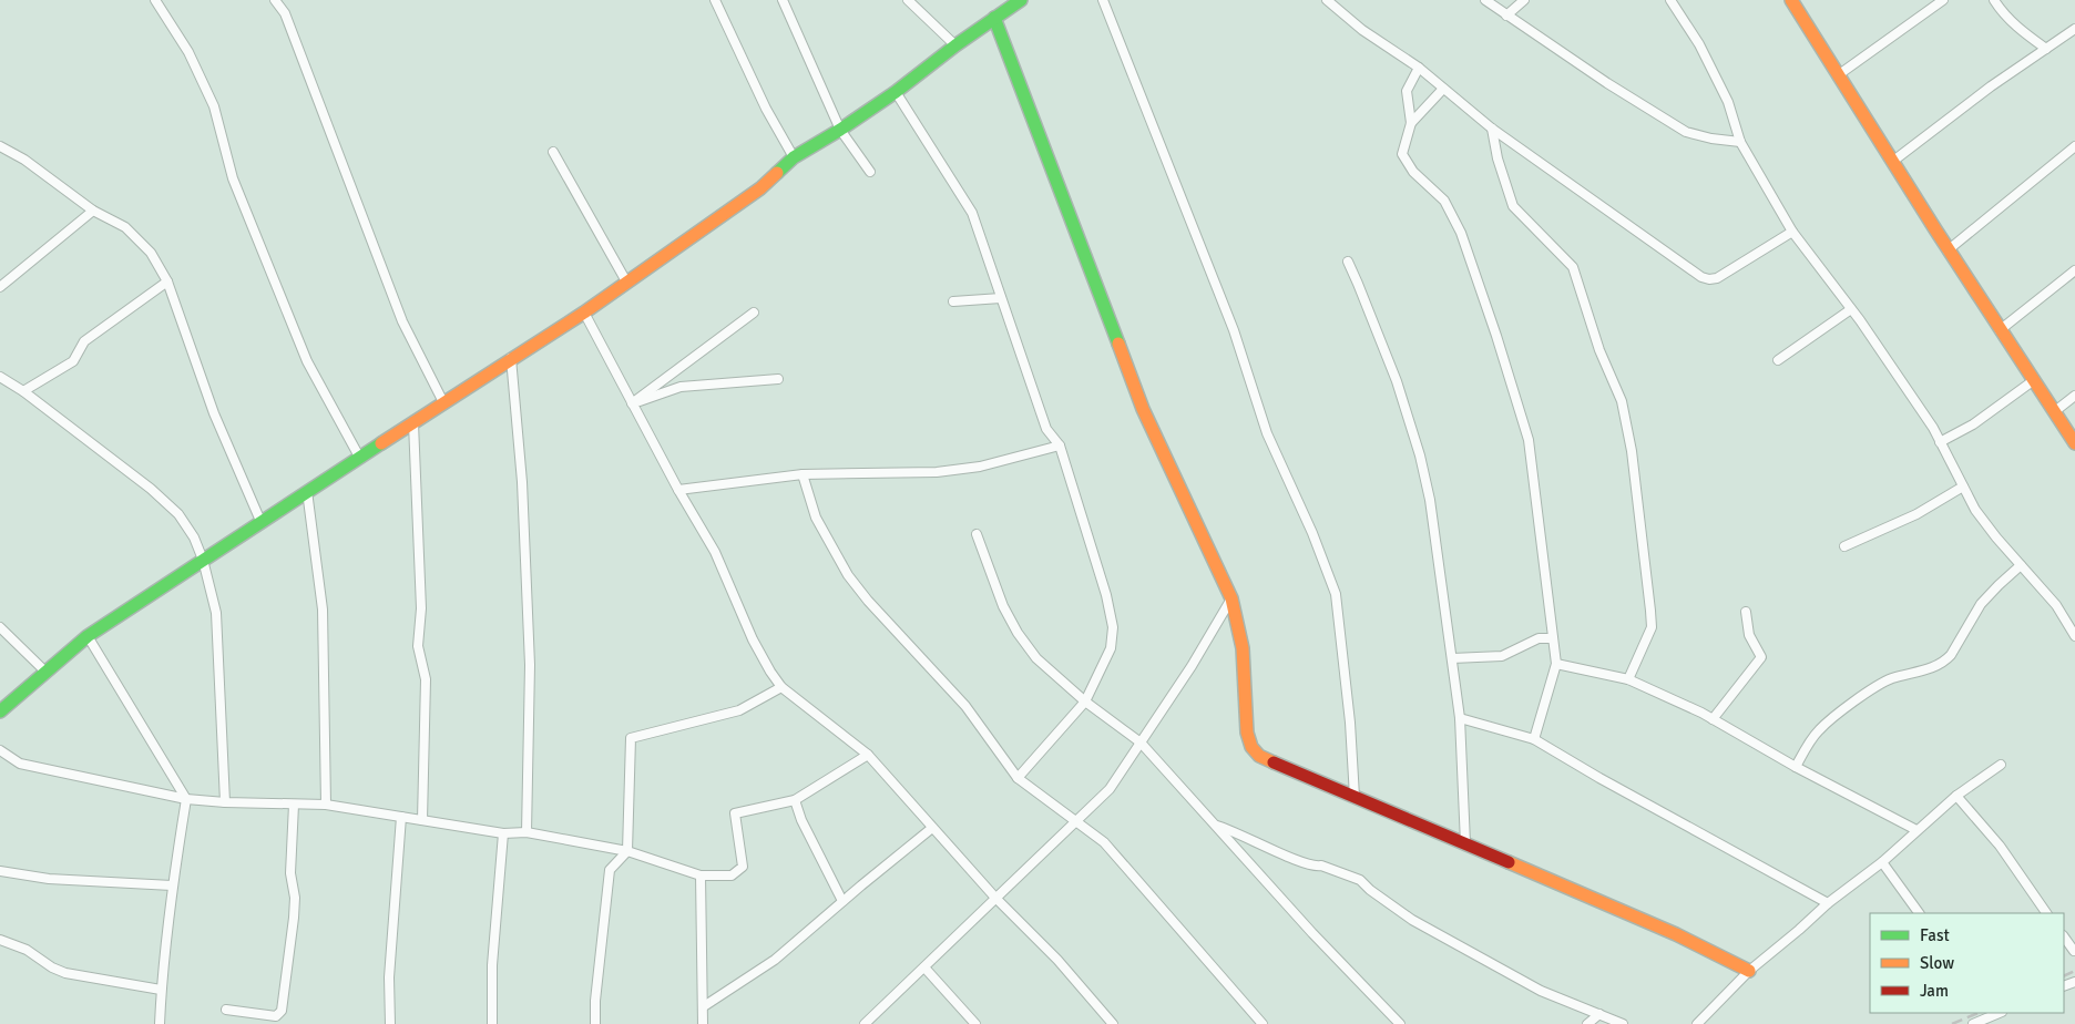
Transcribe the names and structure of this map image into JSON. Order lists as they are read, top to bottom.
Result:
{
  "legend": ["Fast", "Slow", "Jam"]
}
